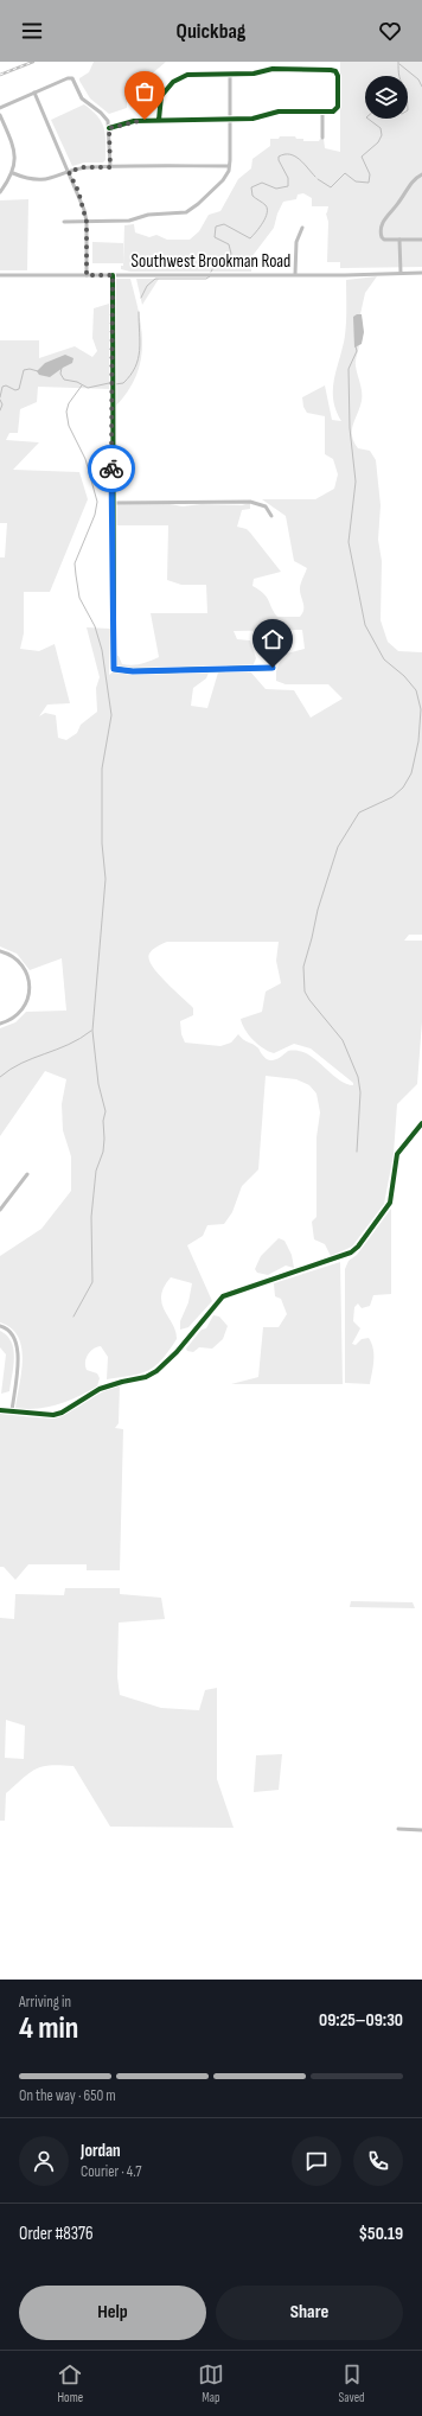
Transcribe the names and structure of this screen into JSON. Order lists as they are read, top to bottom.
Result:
{
  "streets": {
    "street": ["Southwest Brookman Road"]
  },
  "page": {
    "header": "Quickbag",
    "heading": ["4 min", "Arriving in", "09:25–09:30"],
    "panel": [
      "Jordan",
      "Courier · 4.7",
      "Order #8376",
      "$50.19"
    ],
    "bar": "On the way · 650 m",
    "buttons": ["Help", "Share"],
    "tabs": ["Home", "Map", "Saved"]
  }
}
